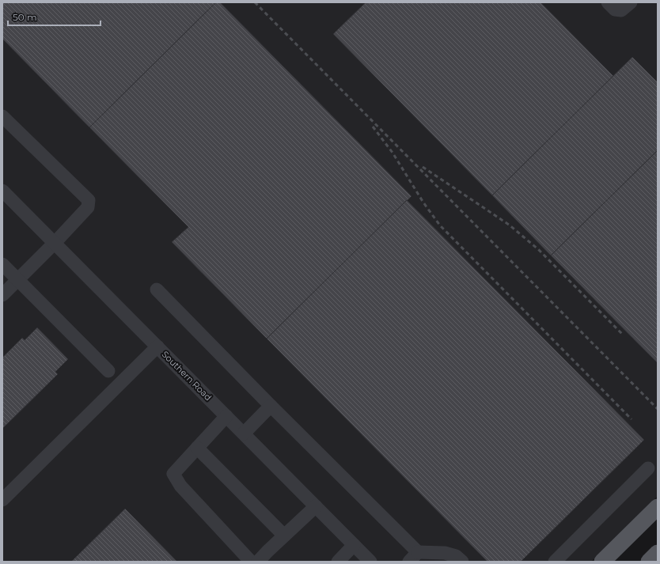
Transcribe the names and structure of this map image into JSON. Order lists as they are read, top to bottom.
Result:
{
  "streets": {
    "street": ["Southern Road"]
  },
  "scale_bar": "50 m"
}
